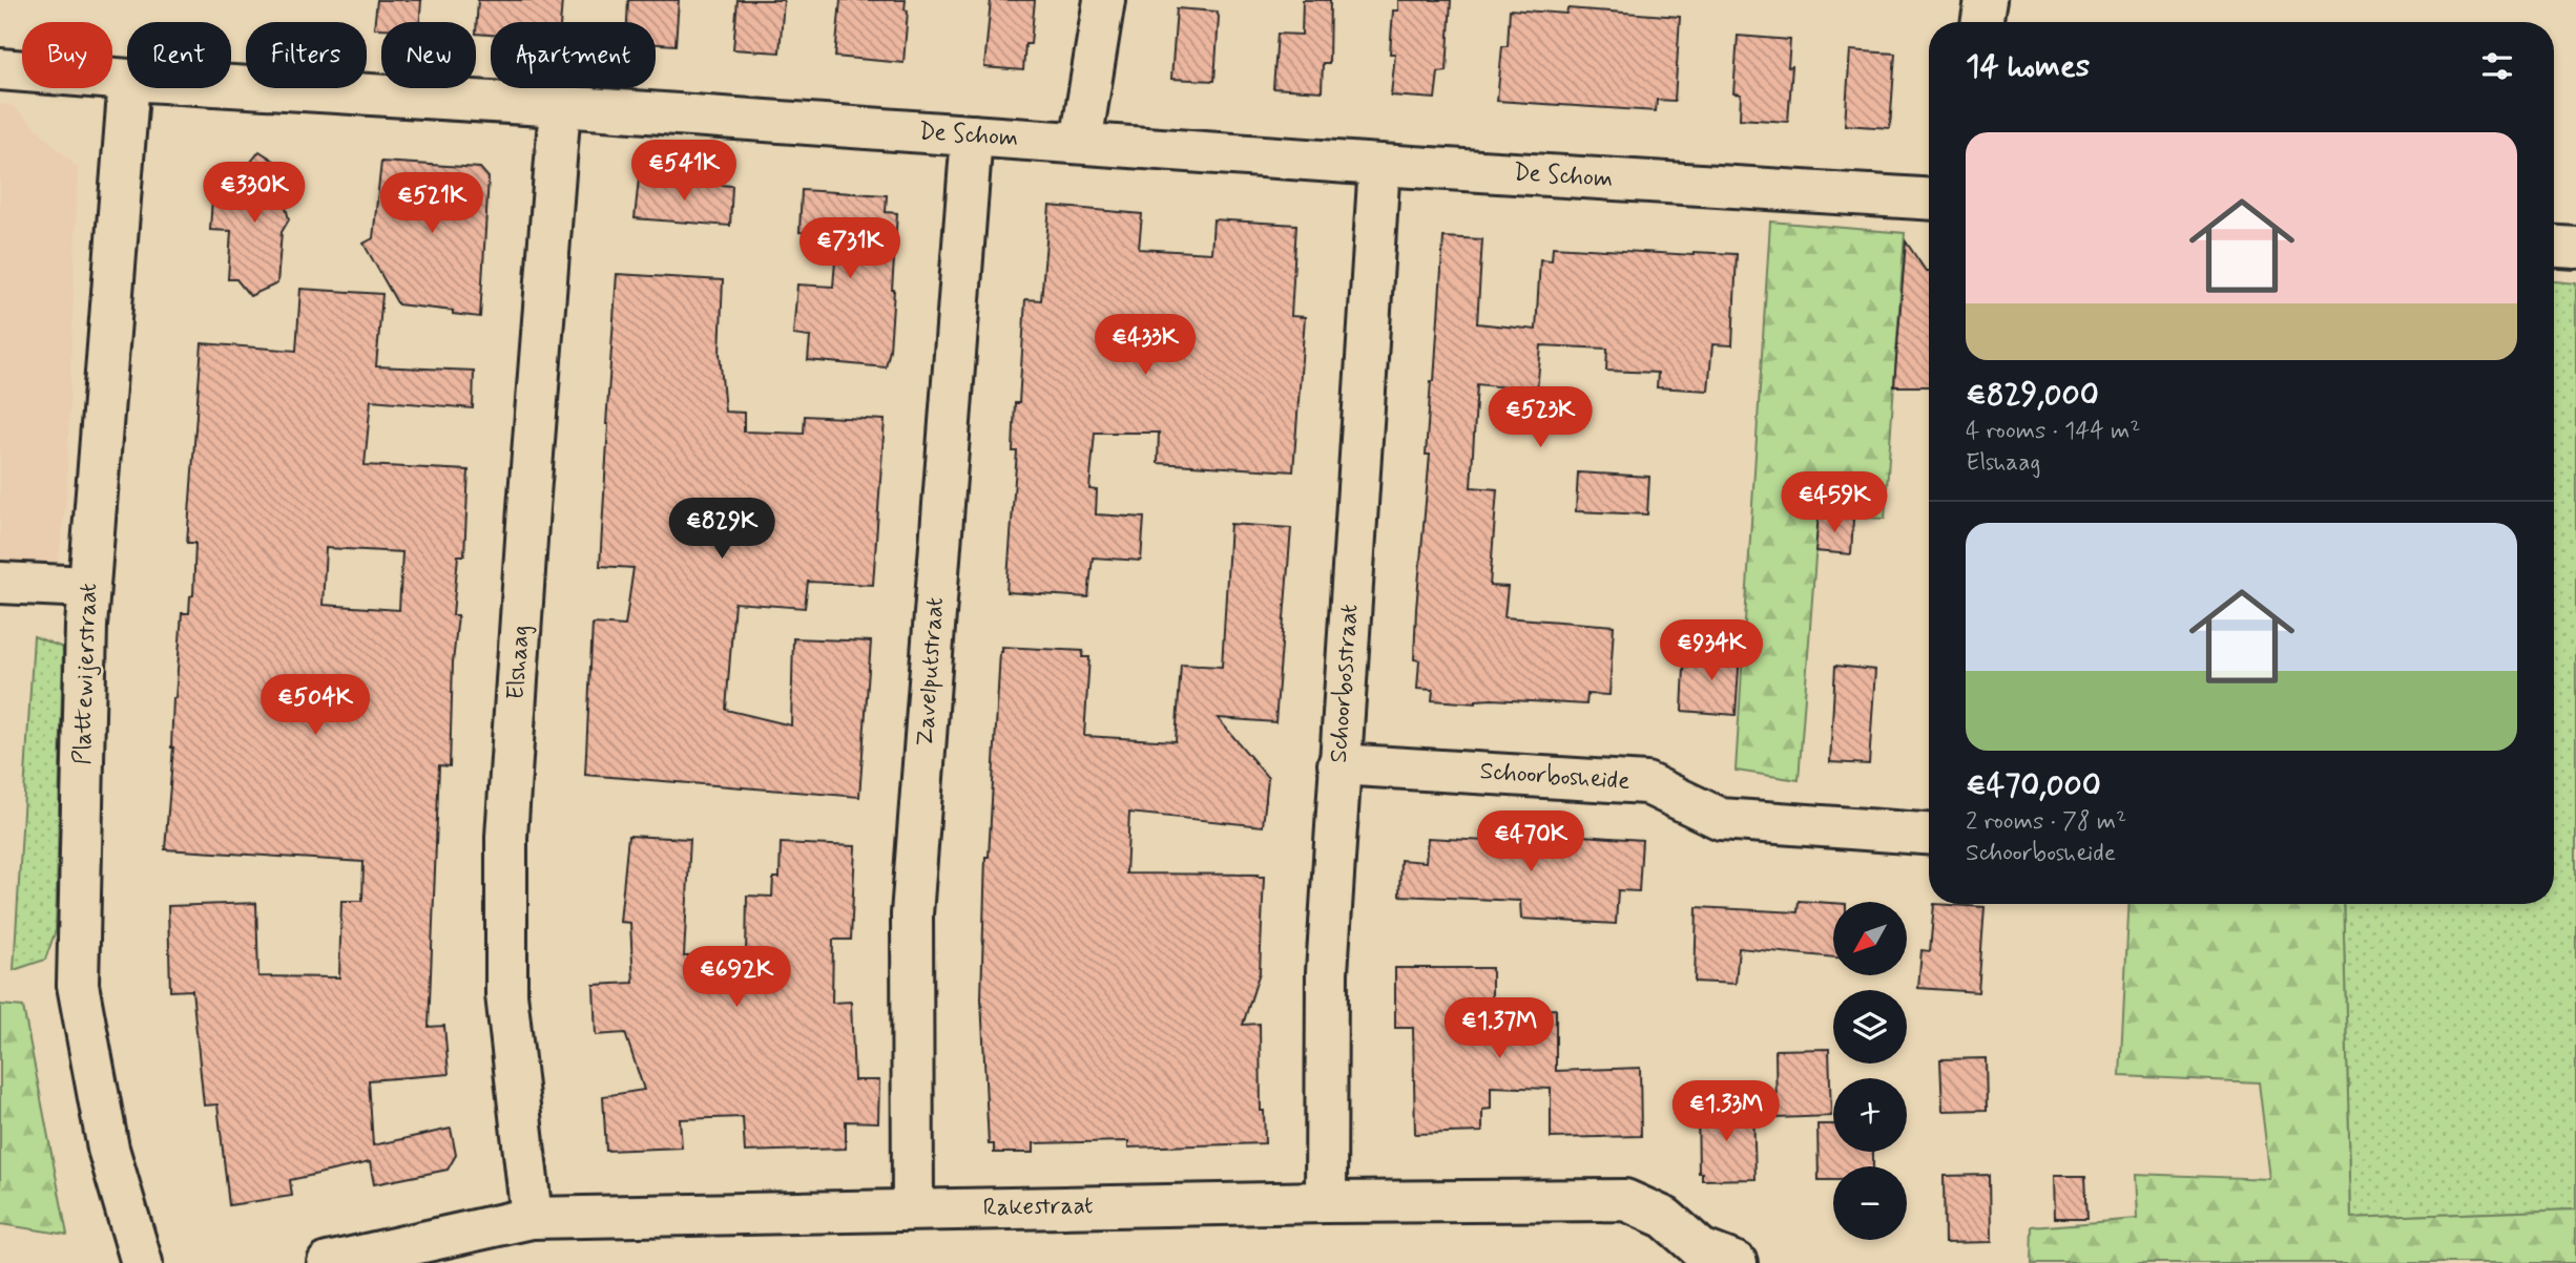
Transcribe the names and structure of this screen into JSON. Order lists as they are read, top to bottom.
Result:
{
  "streets": {
    "street": [
      "De Schom",
      "Elshaag",
      "Zavelputstraat",
      "Plattewijerstraat",
      "Schoorbosstraat",
      "Schoorbosheide",
      "Rakestraat"
    ]
  },
  "crossings": [
    ["De Schom", "Elshaag"],
    ["De Schom", "Zavelputstraat"],
    ["De Schom", "Schoorbosstraat"],
    ["Elshaag", "Rakestraat"],
    ["Zavelputstraat", "Rakestraat"],
    ["Schoorbosstraat", "Schoorbosheide"],
    ["Schoorbosstraat", "Rakestraat"]
  ],
  "north": "bottom left",
  "page": {
    "chip": [
      "Buy",
      "Rent",
      "Filters",
      "New",
      "Apartment"
    ],
    "heading": "14 homes",
    "list": [
      {
        "name": "€829,000",
        "note": "4 rooms · 144 m² · Elshaag"
      },
      {
        "name": "€470,000",
        "note": "2 rooms · 78 m² · Schoorbosheide"
      }
    ],
    "price": [
      "€541K",
      "€330K",
      "€521K",
      "€731K",
      "€433K",
      "€523K",
      "€459K",
      "€829K",
      "€934K",
      "€504K",
      "€470K",
      "€692K",
      "€1.37M",
      "€1.33M"
    ],
    "map_buttons": ["+", "−"]
  }
}
